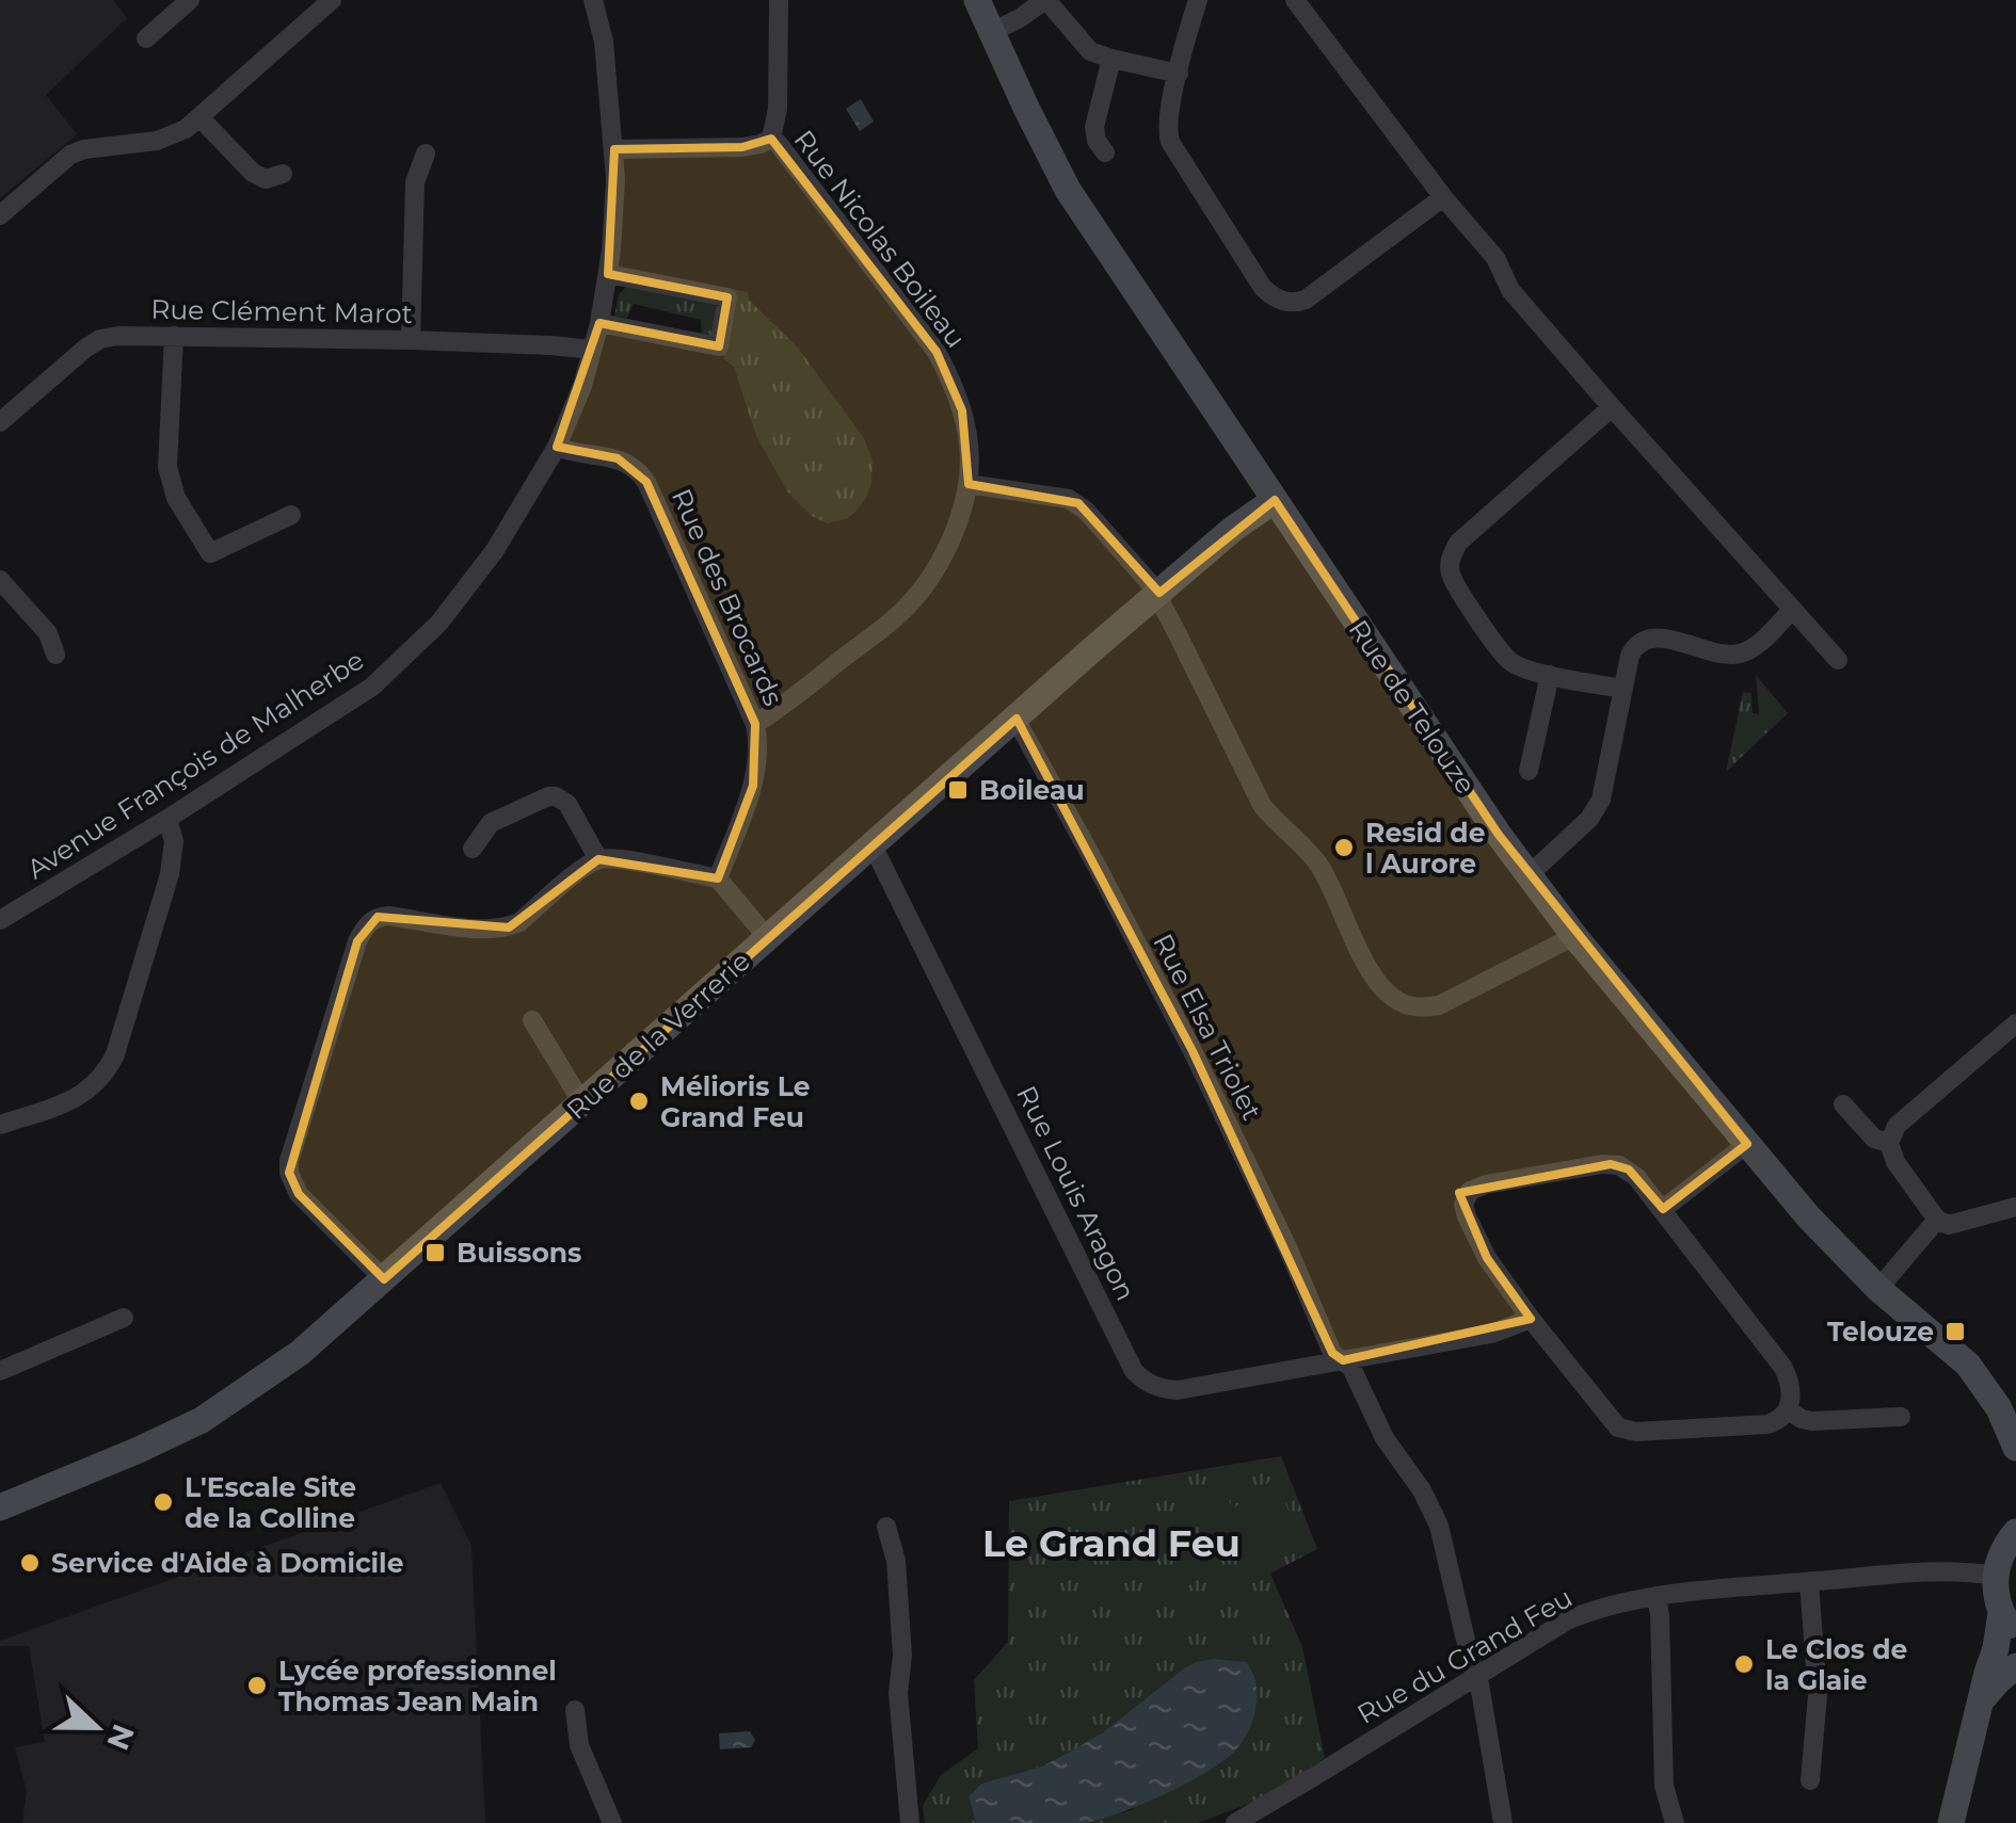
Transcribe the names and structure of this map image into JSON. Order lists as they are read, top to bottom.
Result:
{
  "streets": {
    "street": [
      "Rue Nicolas Boileau",
      "Rue Clément Marot",
      "Rue des Brocards",
      "Rue de Telouze",
      "Avenue François de Malherbe",
      "Rue Elsa Triolet",
      "Rue de la Verrerie",
      "Rue Louis Aragon",
      "Rue du Grand Feu"
    ]
  },
  "crossings": [
    ["Rue Nicolas Boileau", "Rue des Brocards"],
    ["Rue Nicolas Boileau", "Avenue François de Malherbe"],
    ["Rue Clément Marot", "Avenue François de Malherbe"],
    ["Rue des Brocards", "Avenue François de Malherbe"],
    ["Rue de Telouze", "Rue de la Verrerie"],
    ["Rue Elsa Triolet", "Rue de la Verrerie"],
    ["Rue Elsa Triolet", "Rue Louis Aragon"],
    ["Rue Elsa Triolet", "Rue du Grand Feu"],
    ["Rue de la Verrerie", "Rue Louis Aragon"]
  ],
  "districts": ["Le Grand Feu"],
  "places": {
    "transit": ["Boileau", "Buissons", "Telouze"],
    "other": [
      "Resid de l Aurore",
      "Mélioris Le Grand Feu",
      "L'Escale Site de la Colline",
      "Service d'Aide à Domicile",
      "Le Clos de la Glaie",
      "Lycée professionnel Thomas Jean Main"
    ]
  },
  "north": "right"
}
